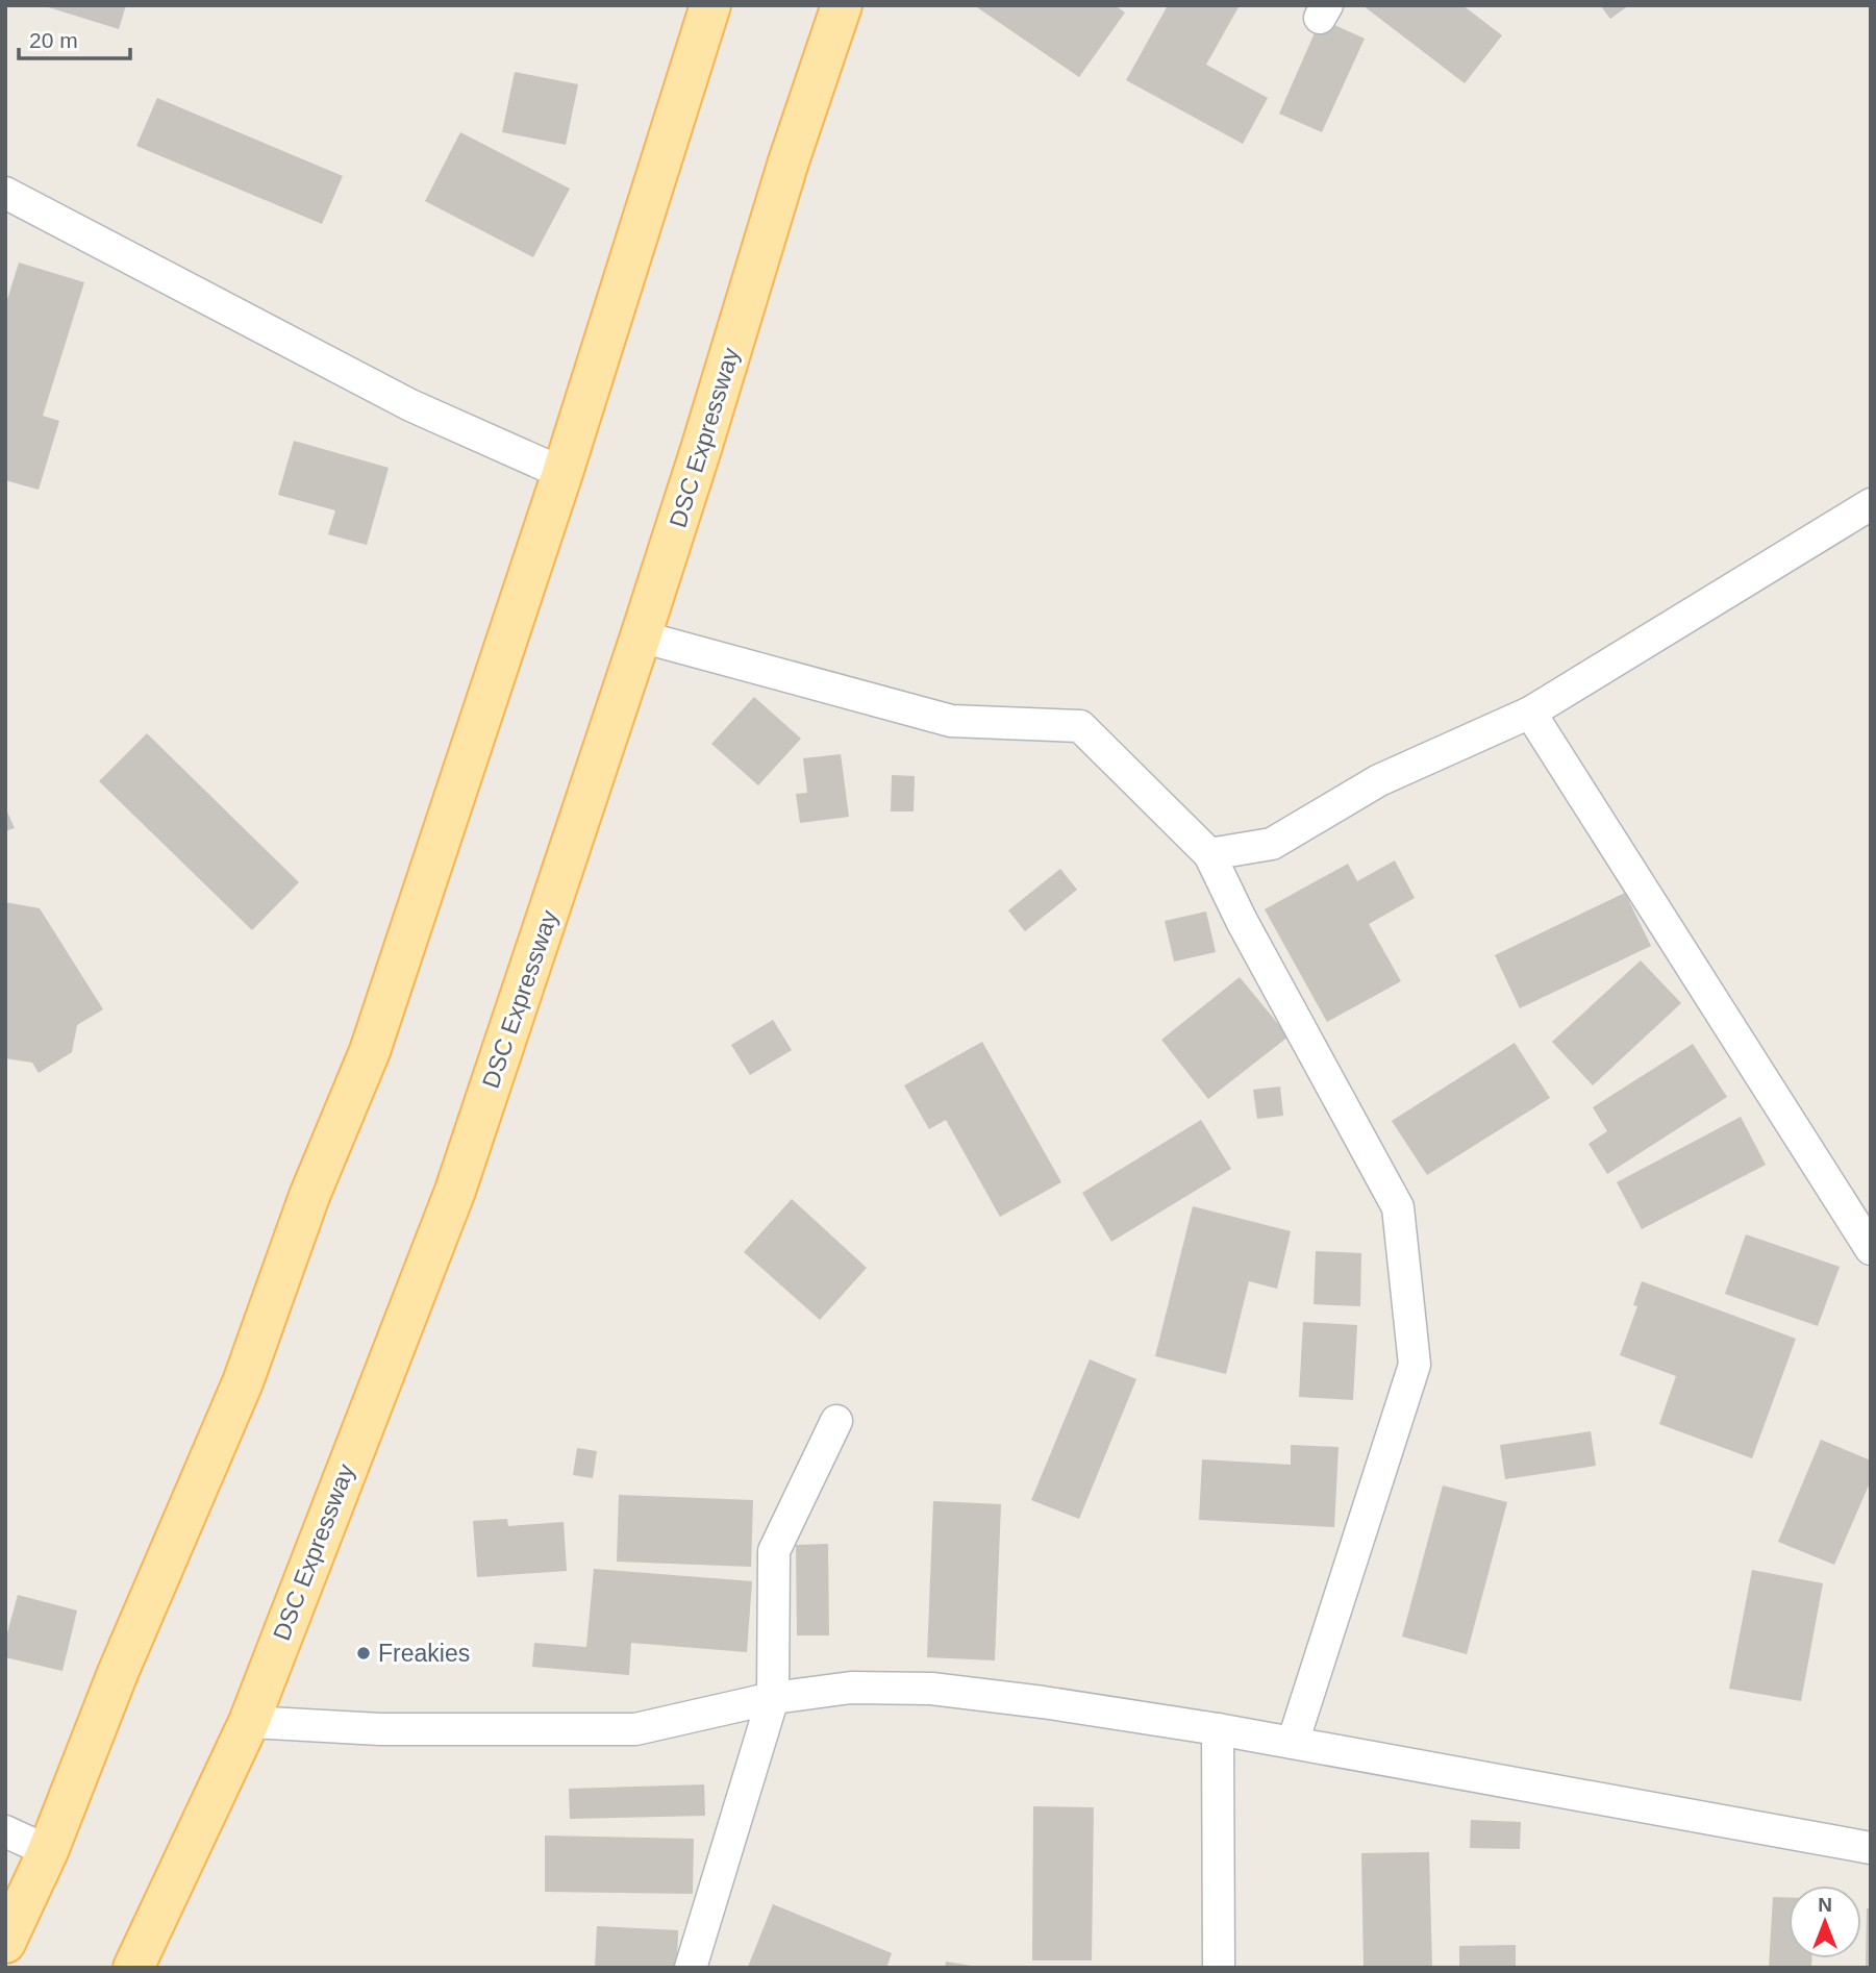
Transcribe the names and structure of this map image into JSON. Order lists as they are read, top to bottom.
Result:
{
  "streets": {
    "main road": ["DSC Expressway"]
  },
  "places": ["Freakies"],
  "scale_bar": "20 m",
  "north": "top"
}
